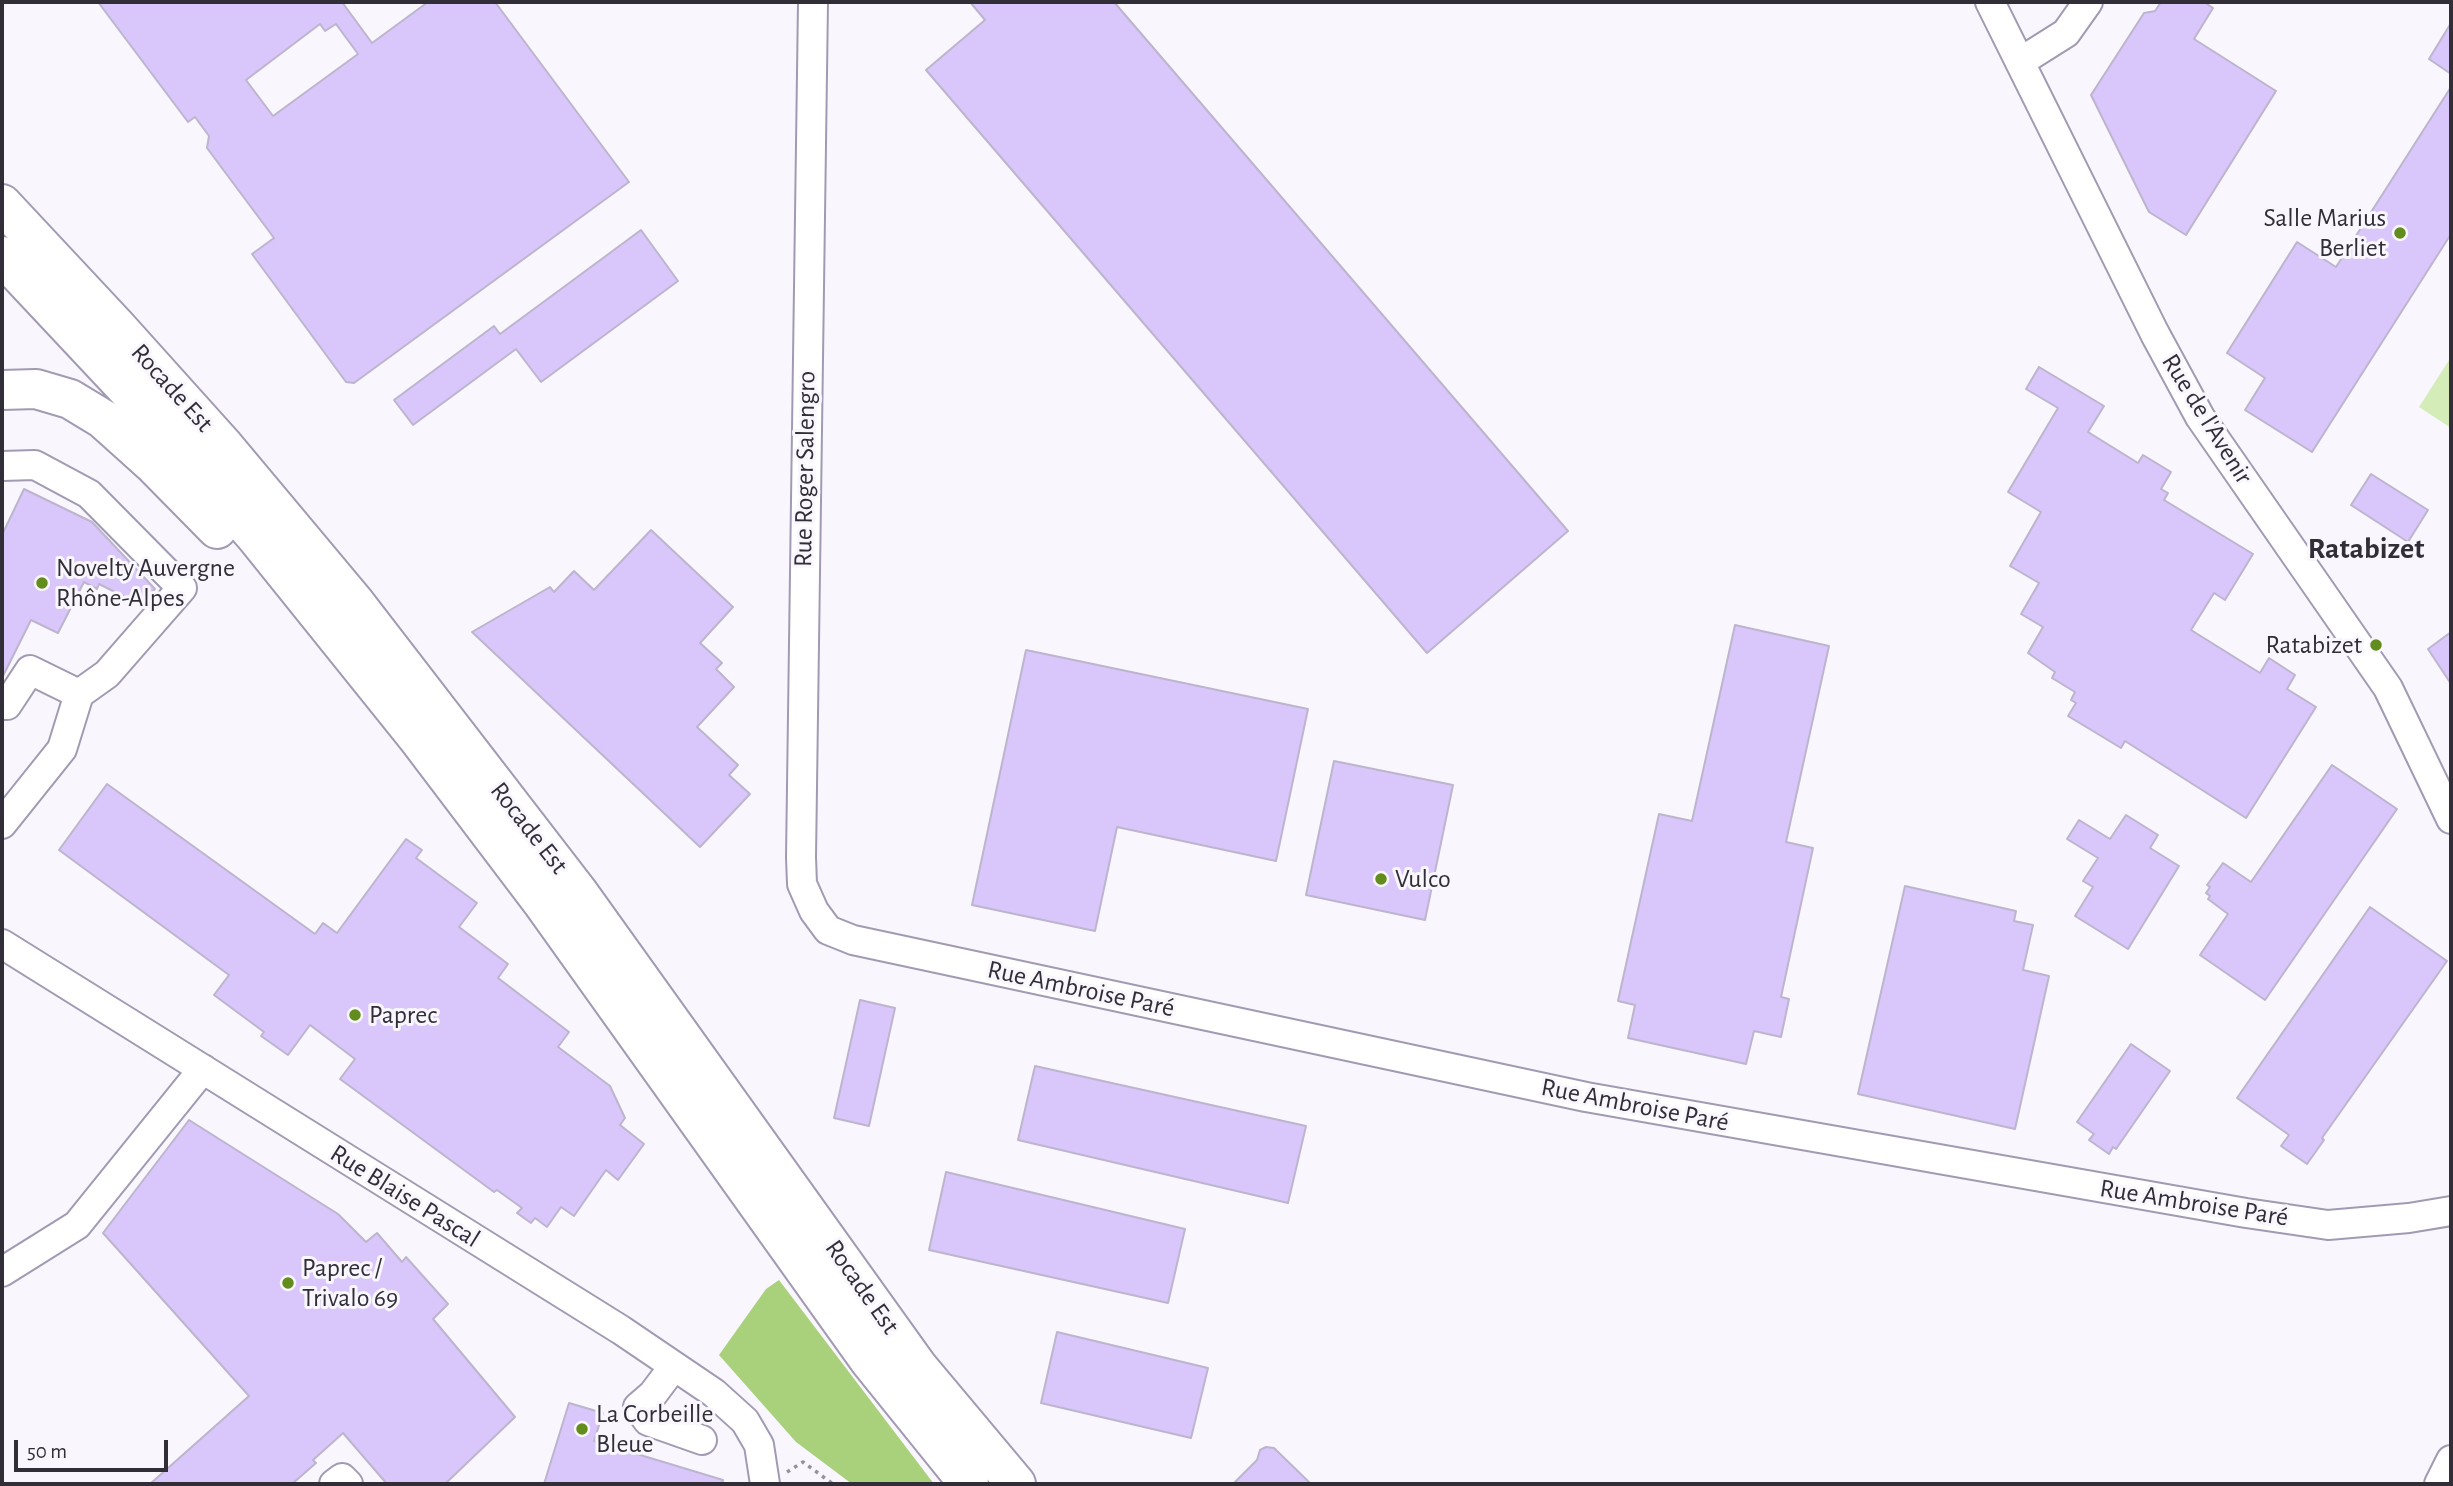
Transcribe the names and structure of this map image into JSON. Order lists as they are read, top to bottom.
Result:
{
  "streets": {
    "highway": ["Rocade Est"],
    "street": [
      "Rue de l'Avenir",
      "Rue Roger Salengro",
      "Rue Ambroise Paré",
      "Rue Blaise Pascal"
    ]
  },
  "crossings": [
    ["Rue Roger Salengro", "Rue Ambroise Paré"]
  ],
  "districts": ["Ratabizet"],
  "places": [
    "Salle Marius Berliet",
    "Novelty Auvergne Rhône-Alpes",
    "Ratabizet",
    "Vulco",
    "Paprec",
    "Paprec / Trivalo 69",
    "La Corbeille Bleue"
  ],
  "scale_bar": "50 m"
}
